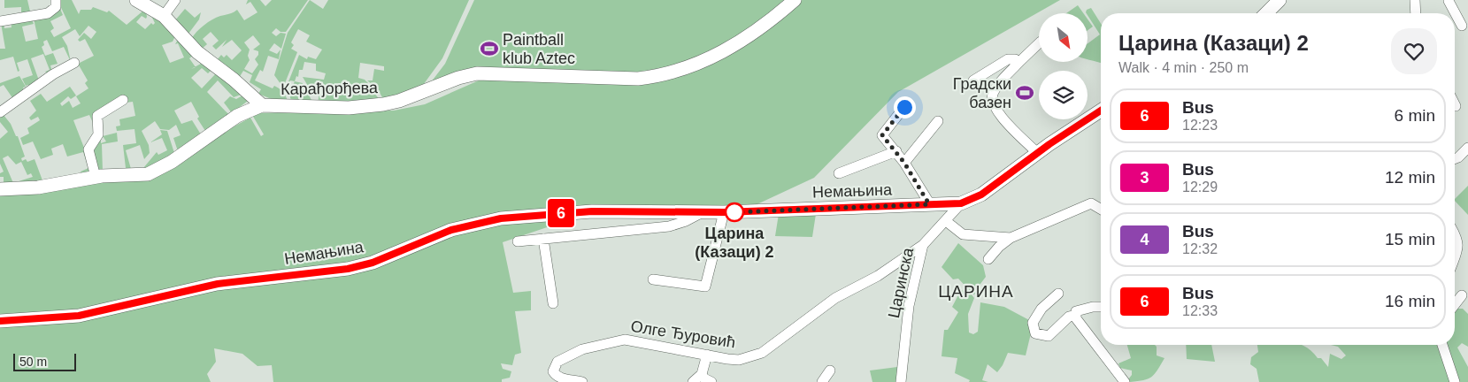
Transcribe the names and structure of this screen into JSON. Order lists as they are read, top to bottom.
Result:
{
  "streets": {
    "main road": ["Карађорђева", "Немањина"],
    "street": ["Царинска", "Олге Ђуровић"]
  },
  "crossings": [
    ["Немањина", "Царинска"],
    ["Царинска", "Олге Ђуровић"]
  ],
  "districts": ["ЦАРИНА"],
  "places": {
    "sports": ["Paintball klub Aztec", "Градски базен"],
    "other": ["Царина (Казаци) 2"]
  },
  "lines": ["bus line 6"],
  "scale_bar": "50 m",
  "north": "bottom right",
  "page": {
    "on_map": "6",
    "heading": ["Царина (Казаци) 2", "Walk · 4 min · 250 m"],
    "list": [
      {
        "mark": "6",
        "name": "Bus",
        "note": "12:23",
        "value": "6 min"
      },
      {
        "mark": "3",
        "name": "Bus",
        "note": "12:29",
        "value": "12 min"
      },
      {
        "mark": "4",
        "name": "Bus",
        "note": "12:32",
        "value": "15 min"
      },
      {
        "mark": "6",
        "name": "Bus",
        "note": "12:33",
        "value": "16 min"
      }
    ],
    "scale": "50 m"
  }
}
